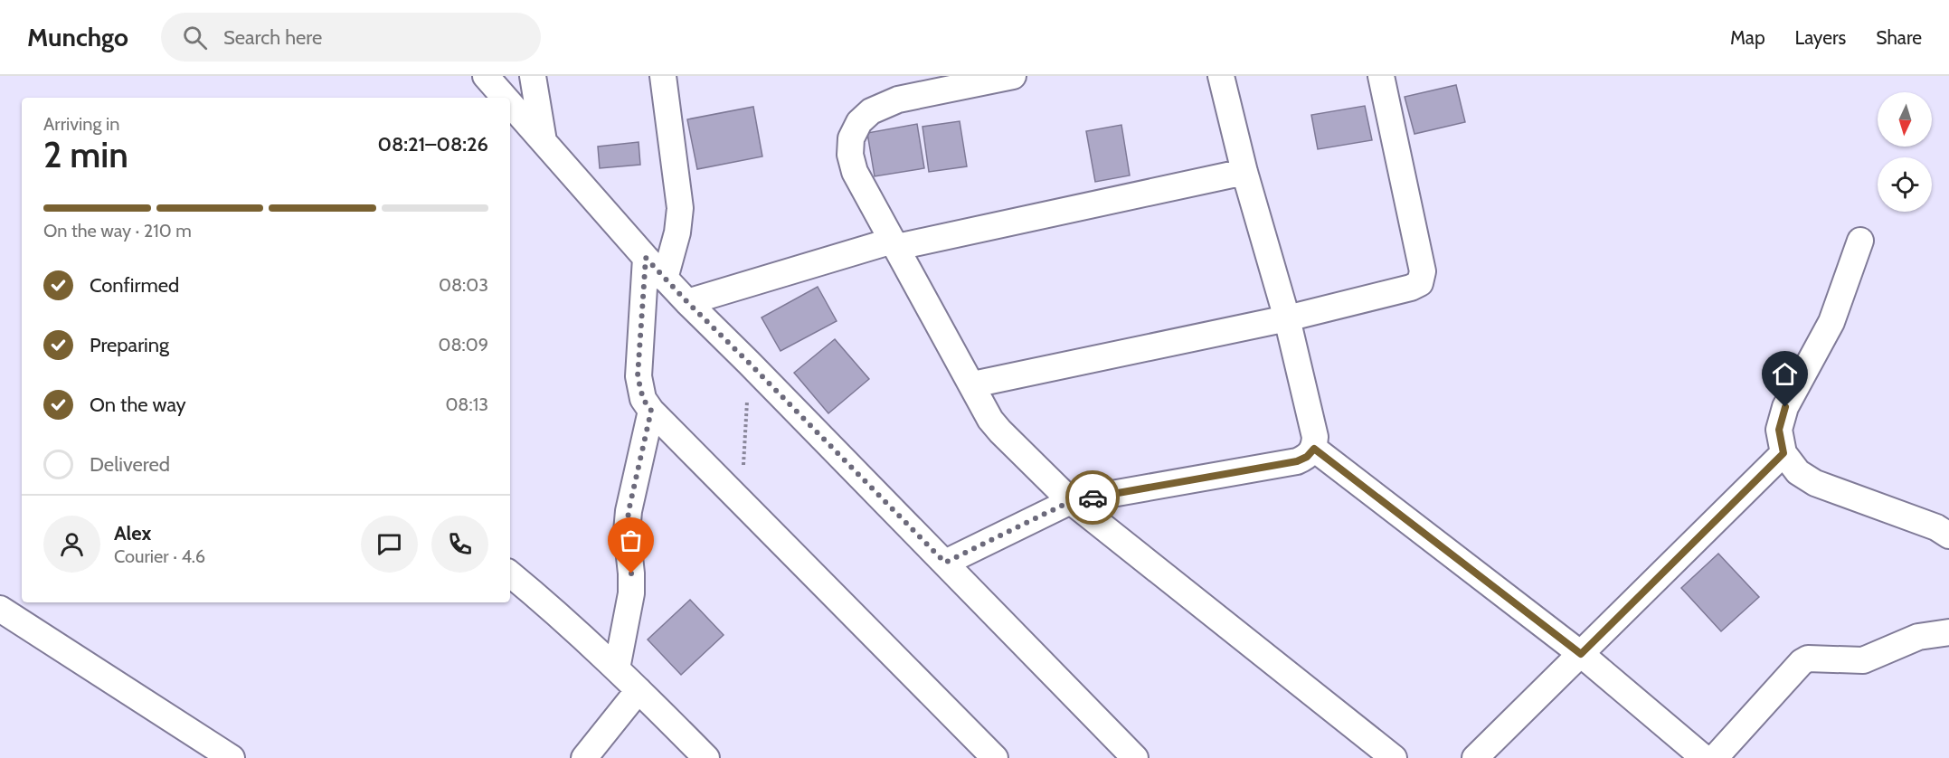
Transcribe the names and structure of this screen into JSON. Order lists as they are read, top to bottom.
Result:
{
  "north": "bottom",
  "page": {
    "header": "Munchgo",
    "search": "Search here",
    "nav": ["Map", "Layers", "Share"],
    "heading": ["2 min", "Arriving in", "08:21–08:26"],
    "panel": ["Alex", "Courier · 4.6"],
    "bar": "On the way · 210 m",
    "list": [
      ["Confirmed", "08:03"],
      ["Preparing", "08:09"],
      ["On the way", "08:13"],
      "Delivered"
    ]
  }
}
